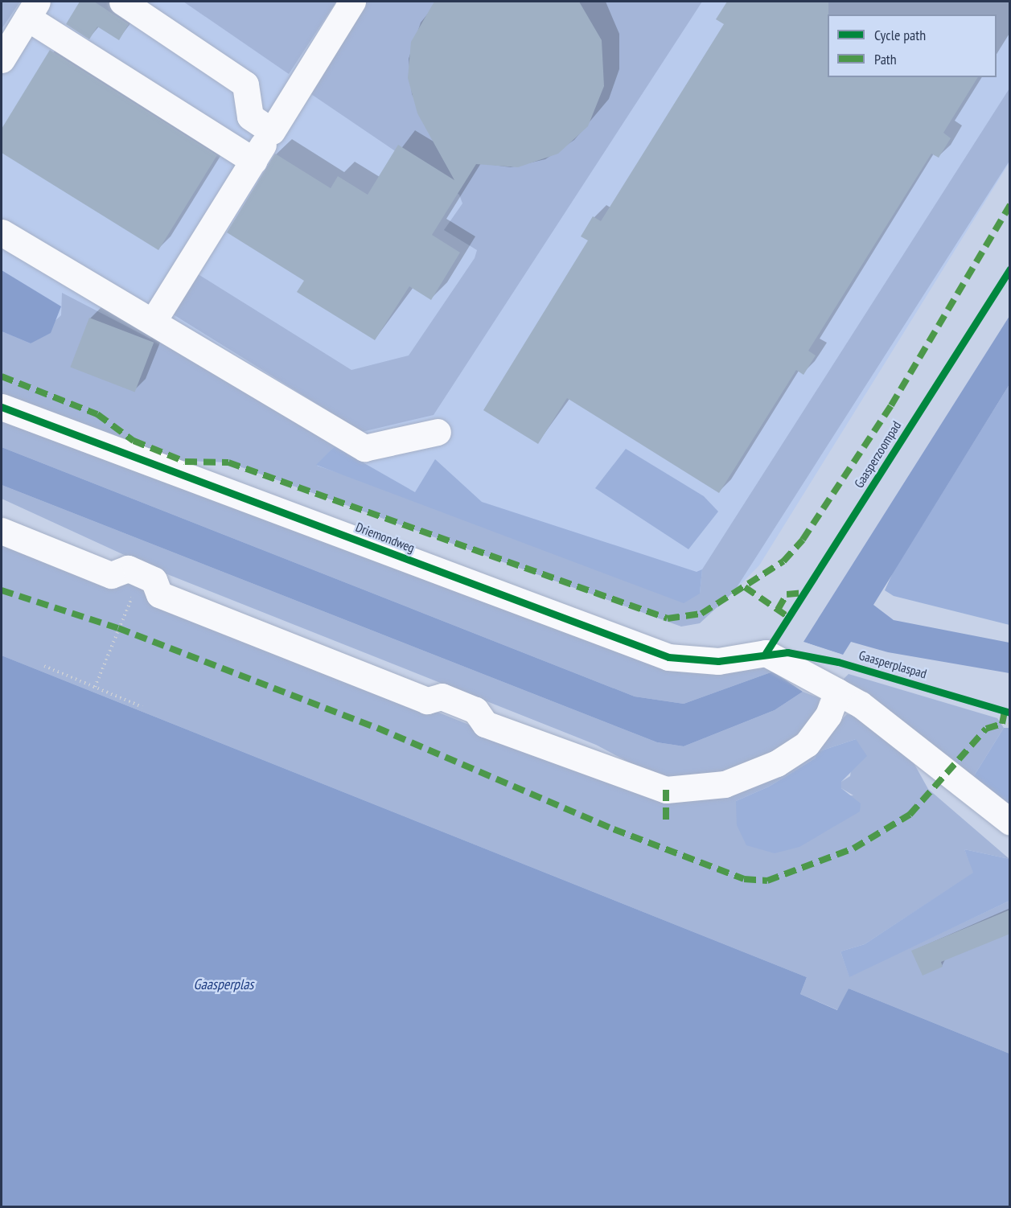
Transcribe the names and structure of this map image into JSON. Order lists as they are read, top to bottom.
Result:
{
  "streets": {
    "street": ["Driemondweg"],
    "cycle path": ["Gaasperzoompad", "Gaasperplaspad"]
  },
  "water": ["Gaasperplas"],
  "legend": ["Cycle path", "Path"]
}
